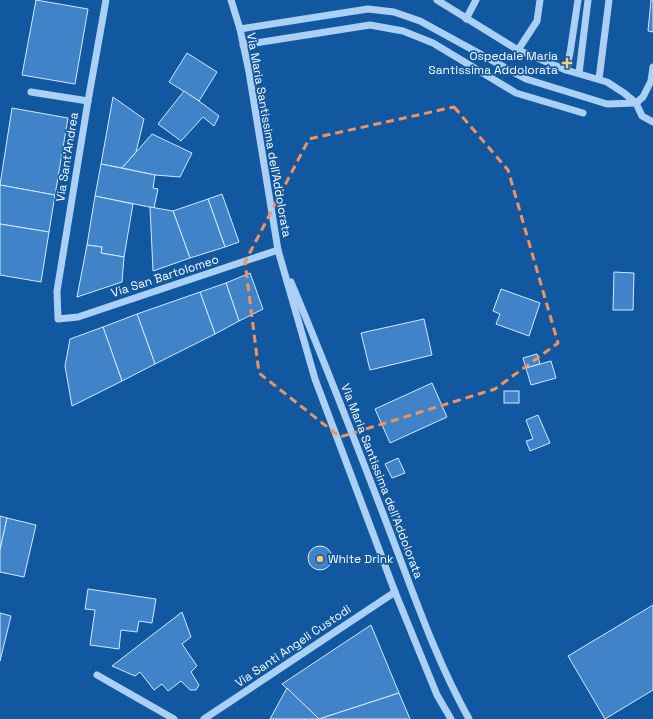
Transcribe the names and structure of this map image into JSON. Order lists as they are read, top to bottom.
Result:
{
  "streets": {
    "street": [
      "Via Maria Santissima dell'Addolorata",
      "Via Sant'Andrea",
      "Via San Bartolomeo",
      "Via Santi Angeli Custodi"
    ]
  },
  "crossings": [
    ["Via Maria Santissima dell'Addolorata", "Via San Bartolomeo"],
    ["Via Maria Santissima dell'Addolorata", "Via Santi Angeli Custodi"],
    ["Via Sant'Andrea", "Via San Bartolomeo"]
  ],
  "places": {
    "health": ["Ospedale Maria Santissima Addolorata"],
    "other": ["White Drink"]
  }
}
